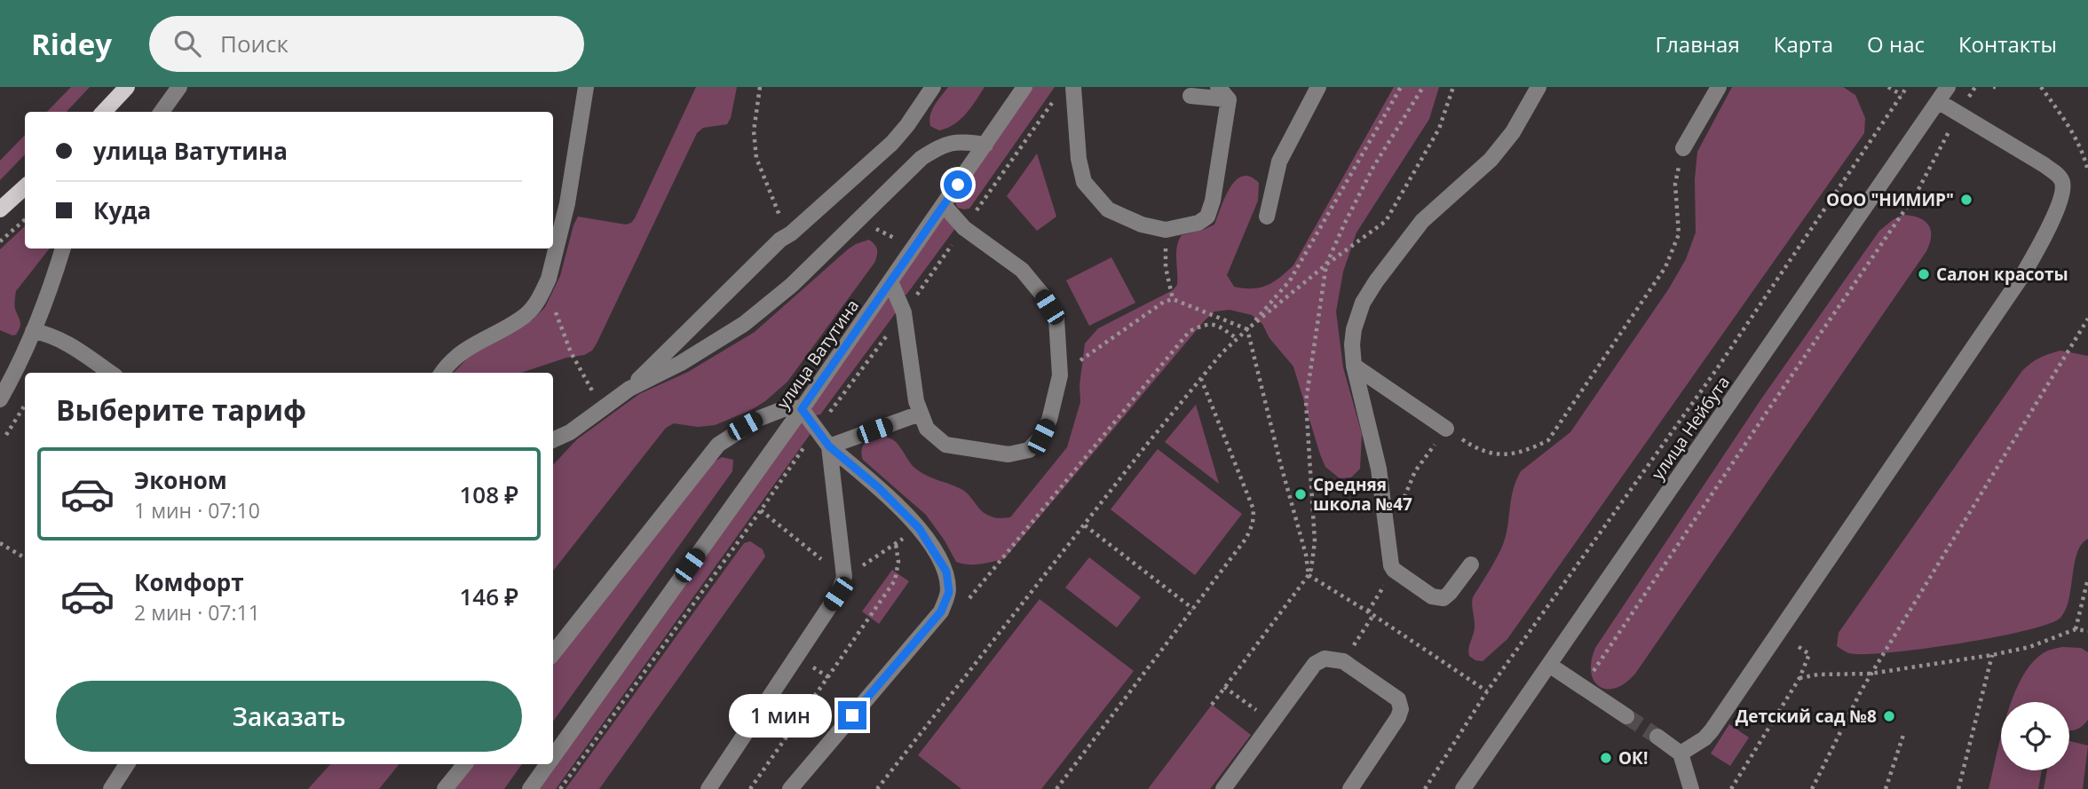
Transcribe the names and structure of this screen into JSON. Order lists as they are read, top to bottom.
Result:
{
  "streets": {
    "street": ["улица Ватутина", "улица Нейбута"]
  },
  "places": [
    "ООО \"НИМИР\"",
    "Салон красоты",
    "Средняя школа №47",
    "Детский сад №8",
    "ОК!"
  ],
  "page": {
    "header": "Ridey",
    "search": "Поиск",
    "nav": [
      "Главная",
      "Карта",
      "О нас",
      "Контакты"
    ],
    "banner": ["улица Ватутина", "Куда"],
    "heading": "Выберите тариф",
    "list": [
      {
        "name": "Эконом",
        "note": "1 мин · 07:10",
        "value": "108 ₽"
      },
      {
        "name": "Комфорт",
        "note": "2 мин · 07:11",
        "value": "146 ₽"
      }
    ],
    "buttons": "Заказать",
    "bubble": "1 мин"
  }
}
